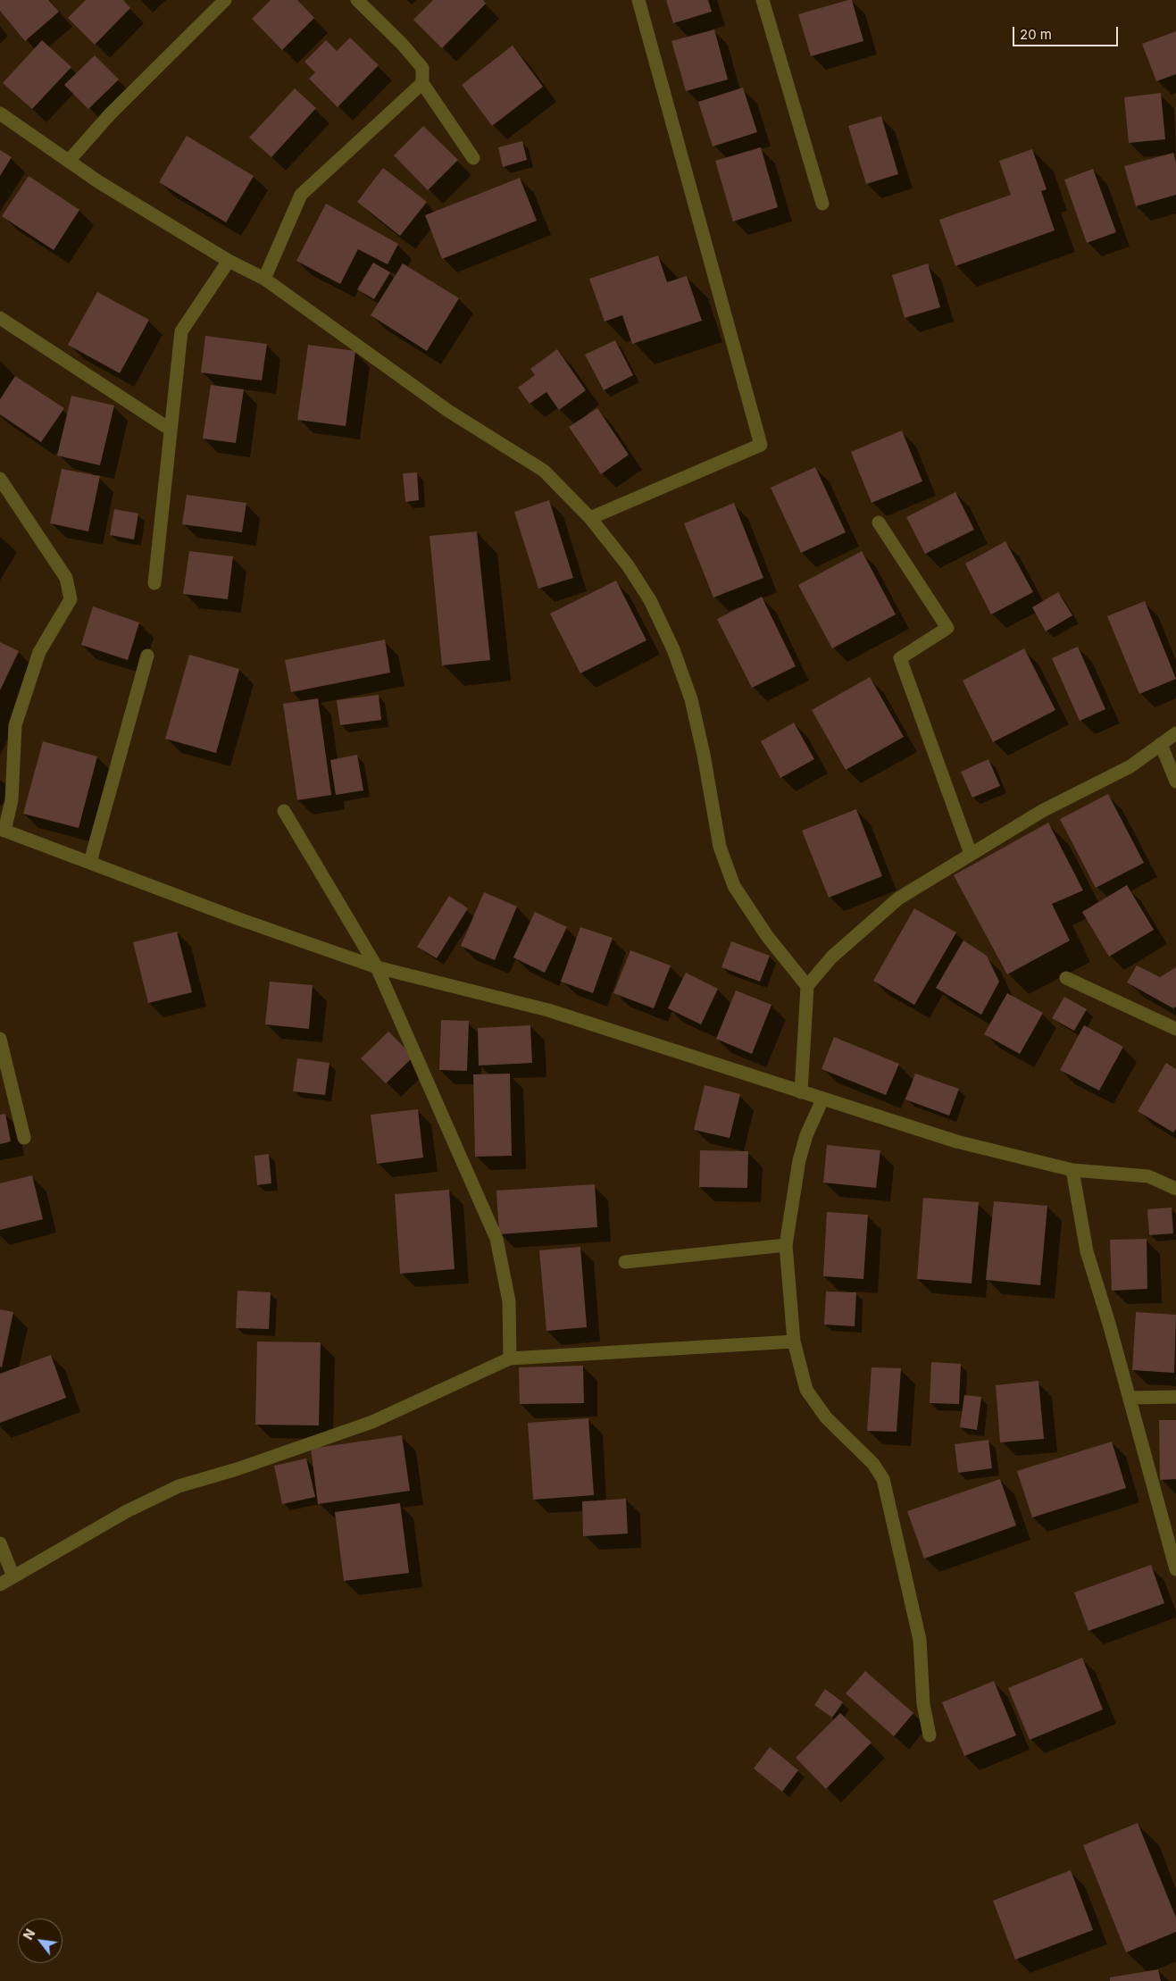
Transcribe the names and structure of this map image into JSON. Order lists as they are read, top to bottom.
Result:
{
  "scale_bar": "20 m",
  "north": "top left"
}
